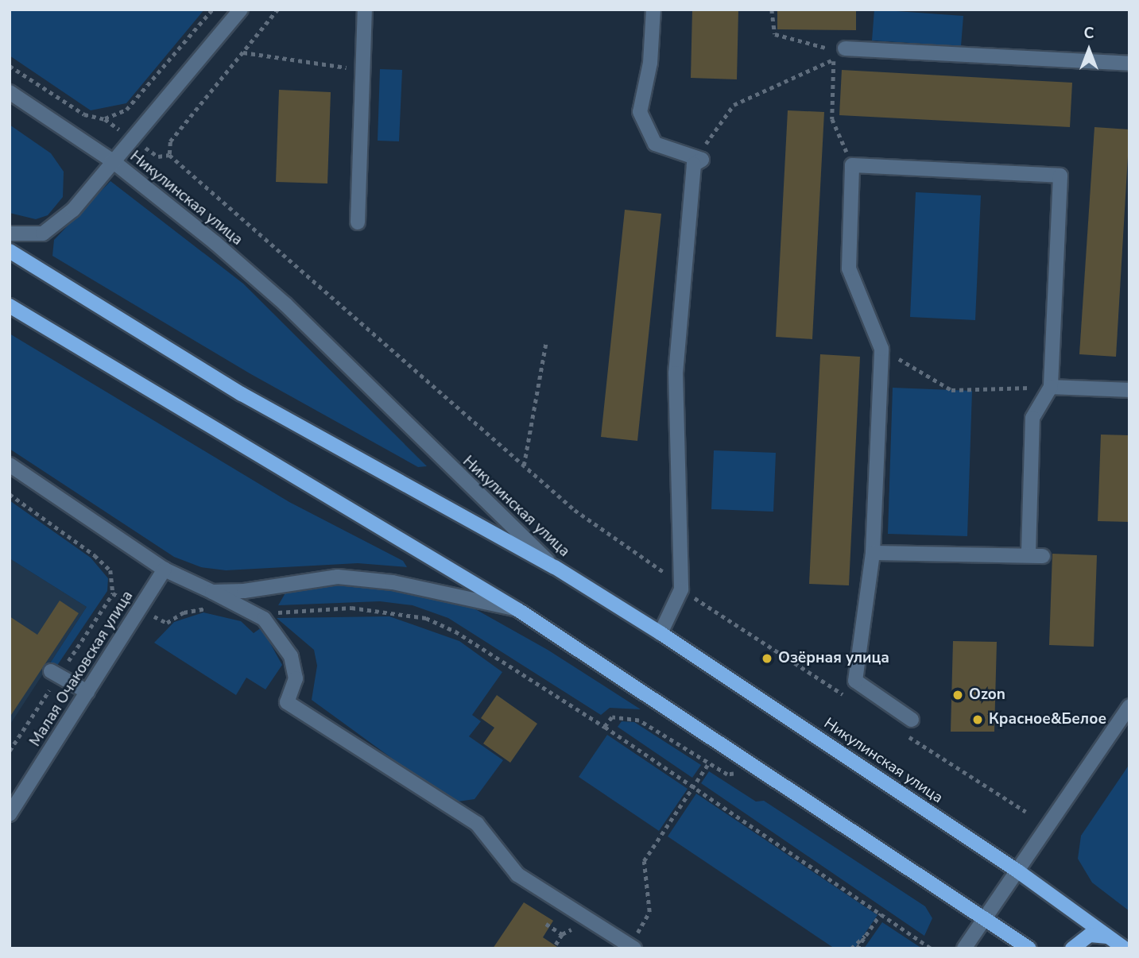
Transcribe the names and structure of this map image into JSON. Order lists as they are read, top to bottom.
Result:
{
  "streets": {
    "main road": ["Никулинская улица"],
    "street": ["Малая Очаковская улица"]
  },
  "places": ["Озёрная улица", "Ozon", "Красное&Белое"],
  "north": "top"
}
